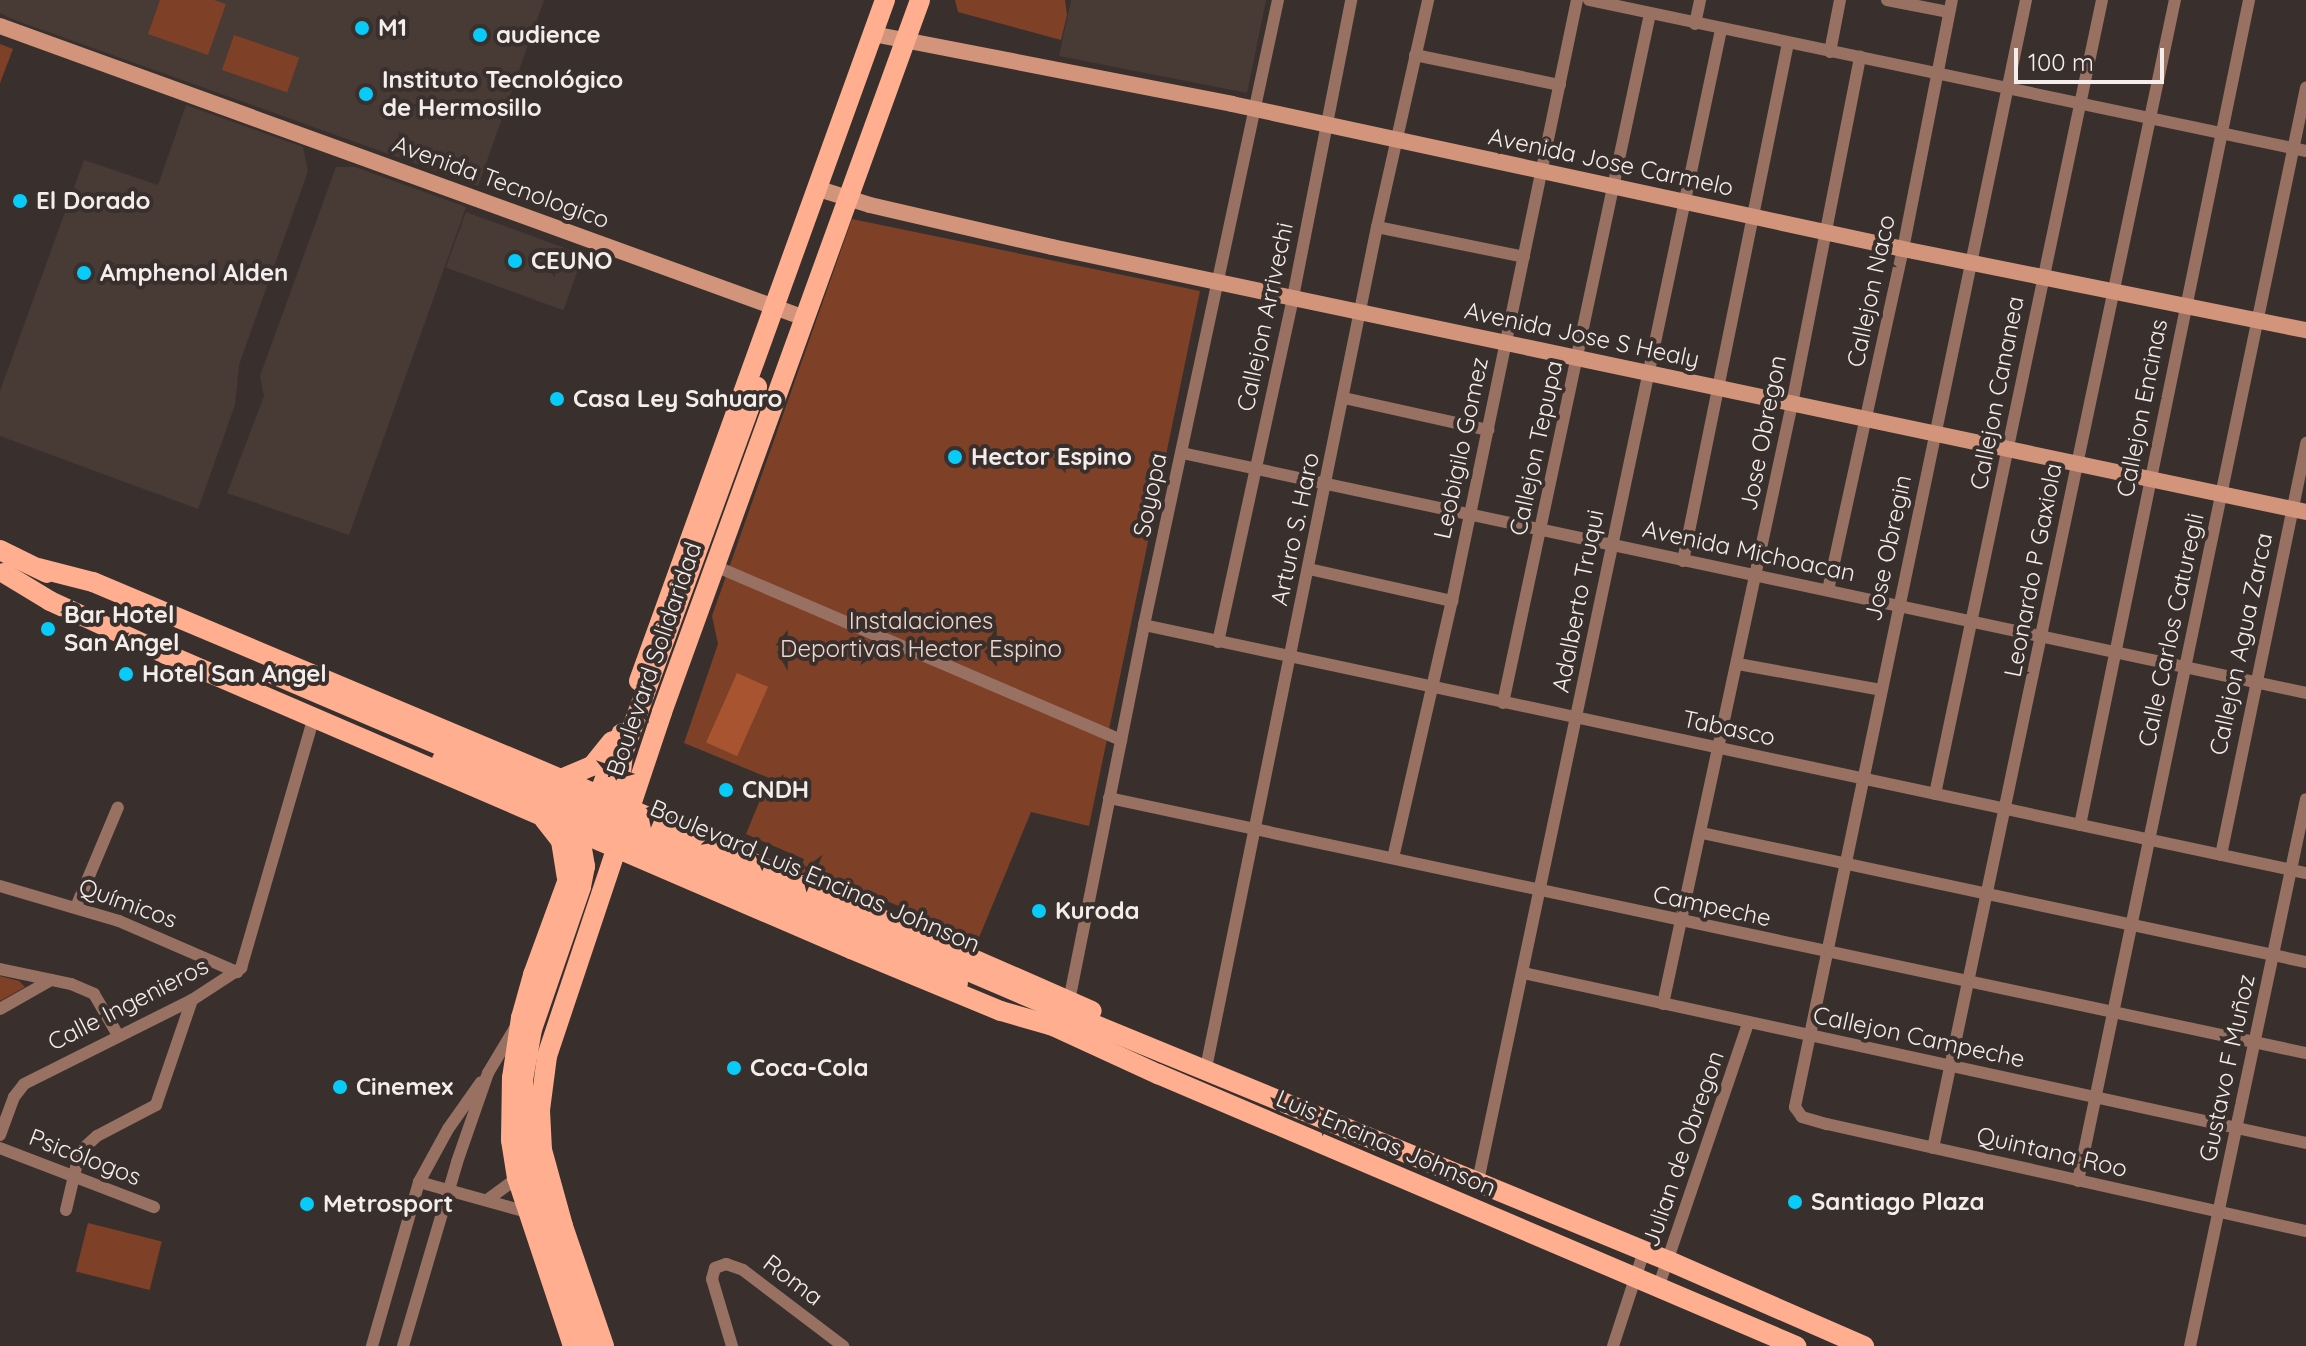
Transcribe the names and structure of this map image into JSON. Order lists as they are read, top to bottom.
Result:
{
  "streets": {
    "main road": ["Boulevard Solidaridad", "Boulevard Luis Encinas Johnson", "Luis Encinas Johnson"],
    "street": [
      "Avenida Jose Carmelo",
      "Avenida Tecnologico",
      "Callejon Naco",
      "Callejon Arrivechi",
      "Avenida Jose S Healy",
      "Callejon Cananea",
      "Callejon Encinas",
      "Jose Obregon",
      "Leobigilo Gomez",
      "Callejon Tepupa",
      "Soyopa",
      "Arturo S. Haro",
      "Jose Obregin",
      "Avenida Michoacan",
      "Leonardo P Gaxiola",
      "Adalberto Truqui",
      "Calle Carlos Caturegli",
      "Callejon Agua Zarca",
      "Tabasco",
      "Químicos",
      "Campeche",
      "Calle Ingenieros",
      "Callejon Campeche",
      "Gustavo F Muñoz",
      "Julian de Obregon",
      "Quintana Roo",
      "Psicólogos",
      "Roma"
    ]
  },
  "crossings": [
    ["Avenida Jose Carmelo", "Callejon Naco"],
    ["Avenida Jose Carmelo", "Callejon Arrivechi"],
    ["Avenida Jose Carmelo", "Callejon Cananea"],
    ["Avenida Jose Carmelo", "Callejon Encinas"],
    ["Avenida Jose Carmelo", "Jose Obregon"],
    ["Avenida Jose Carmelo", "Leobigilo Gomez"],
    ["Avenida Jose Carmelo", "Callejon Tepupa"],
    ["Avenida Jose Carmelo", "Soyopa"],
    ["Avenida Jose Carmelo", "Arturo S. Haro"],
    ["Avenida Jose Carmelo", "Jose Obregin"],
    ["Avenida Jose Carmelo", "Leonardo P Gaxiola"],
    ["Avenida Jose Carmelo", "Adalberto Truqui"],
    ["Avenida Jose Carmelo", "Calle Carlos Caturegli"],
    ["Avenida Jose Carmelo", "Boulevard Solidaridad"],
    ["Avenida Tecnologico", "Boulevard Solidaridad"],
    ["Callejon Naco", "Avenida Jose S Healy"],
    ["Callejon Naco", "Avenida Michoacan"],
    ["Callejon Arrivechi", "Avenida Jose S Healy"],
    ["Callejon Arrivechi", "Avenida Michoacan"],
    ["Callejon Arrivechi", "Tabasco"],
    ["Avenida Jose S Healy", "Callejon Cananea"],
    ["Avenida Jose S Healy", "Callejon Encinas"],
    ["Avenida Jose S Healy", "Jose Obregon"],
    ["Avenida Jose S Healy", "Leobigilo Gomez"],
    ["Avenida Jose S Healy", "Callejon Tepupa"],
    ["Avenida Jose S Healy", "Soyopa"],
    ["Avenida Jose S Healy", "Arturo S. Haro"],
    ["Avenida Jose S Healy", "Jose Obregin"],
    ["Avenida Jose S Healy", "Leonardo P Gaxiola"],
    ["Avenida Jose S Healy", "Adalberto Truqui"],
    ["Avenida Jose S Healy", "Calle Carlos Caturegli"],
    ["Avenida Jose S Healy", "Callejon Agua Zarca"],
    ["Avenida Jose S Healy", "Boulevard Solidaridad"],
    ["Callejon Cananea", "Avenida Michoacan"],
    ["Callejon Cananea", "Tabasco"],
    ["Callejon Encinas", "Avenida Michoacan"],
    ["Callejon Encinas", "Tabasco"],
    ["Jose Obregon", "Avenida Michoacan"],
    ["Jose Obregon", "Tabasco"],
    ["Jose Obregon", "Campeche"],
    ["Jose Obregon", "Callejon Campeche"],
    ["Leobigilo Gomez", "Avenida Michoacan"],
    ["Leobigilo Gomez", "Tabasco"],
    ["Leobigilo Gomez", "Campeche"],
    ["Callejon Tepupa", "Avenida Michoacan"],
    ["Callejon Tepupa", "Tabasco"],
    ["Soyopa", "Avenida Michoacan"],
    ["Soyopa", "Tabasco"],
    ["Soyopa", "Boulevard Luis Encinas Johnson"],
    ["Soyopa", "Campeche"],
    ["Soyopa", "Luis Encinas Johnson"],
    ["Arturo S. Haro", "Avenida Michoacan"],
    ["Arturo S. Haro", "Tabasco"],
    ["Arturo S. Haro", "Campeche"],
    ["Arturo S. Haro", "Luis Encinas Johnson"],
    ["Jose Obregin", "Avenida Michoacan"],
    ["Jose Obregin", "Tabasco"],
    ["Jose Obregin", "Campeche"],
    ["Jose Obregin", "Callejon Campeche"],
    ["Jose Obregin", "Quintana Roo"],
    ["Avenida Michoacan", "Leonardo P Gaxiola"],
    ["Avenida Michoacan", "Adalberto Truqui"],
    ["Avenida Michoacan", "Calle Carlos Caturegli"],
    ["Avenida Michoacan", "Callejon Agua Zarca"],
    ["Leonardo P Gaxiola", "Tabasco"],
    ["Leonardo P Gaxiola", "Campeche"],
    ["Leonardo P Gaxiola", "Callejon Campeche"],
    ["Leonardo P Gaxiola", "Quintana Roo"],
    ["Adalberto Truqui", "Tabasco"],
    ["Adalberto Truqui", "Campeche"],
    ["Adalberto Truqui", "Callejon Campeche"],
    ["Adalberto Truqui", "Luis Encinas Johnson"],
    ["Calle Carlos Caturegli", "Tabasco"],
    ["Calle Carlos Caturegli", "Campeche"],
    ["Calle Carlos Caturegli", "Callejon Campeche"],
    ["Calle Carlos Caturegli", "Quintana Roo"],
    ["Callejon Agua Zarca", "Tabasco"],
    ["Tabasco", "Gustavo F Muñoz"],
    ["Boulevard Luis Encinas Johnson", "Luis Encinas Johnson"],
    ["Químicos", "Calle Ingenieros"],
    ["Campeche", "Gustavo F Muñoz"],
    ["Callejon Campeche", "Gustavo F Muñoz"],
    ["Callejon Campeche", "Julian de Obregon"],
    ["Gustavo F Muñoz", "Quintana Roo"],
    ["Luis Encinas Johnson", "Julian de Obregon"]
  ],
  "parks": ["Instalaciones Deportivas Hector Espino"],
  "places": [
    "M1",
    "audience",
    "Instituto Tecnológico de Hermosillo",
    "El Dorado",
    "CEUNO",
    "Amphenol Alden",
    "Casa Ley Sahuaro",
    "Hector Espino",
    "Bar Hotel San Angel",
    "Hotel San Angel",
    "CNDH",
    "Kuroda",
    "Coca-Cola",
    "Cinemex",
    "Santiago Plaza",
    "Metrosport"
  ],
  "scale_bar": "100 m"
}
